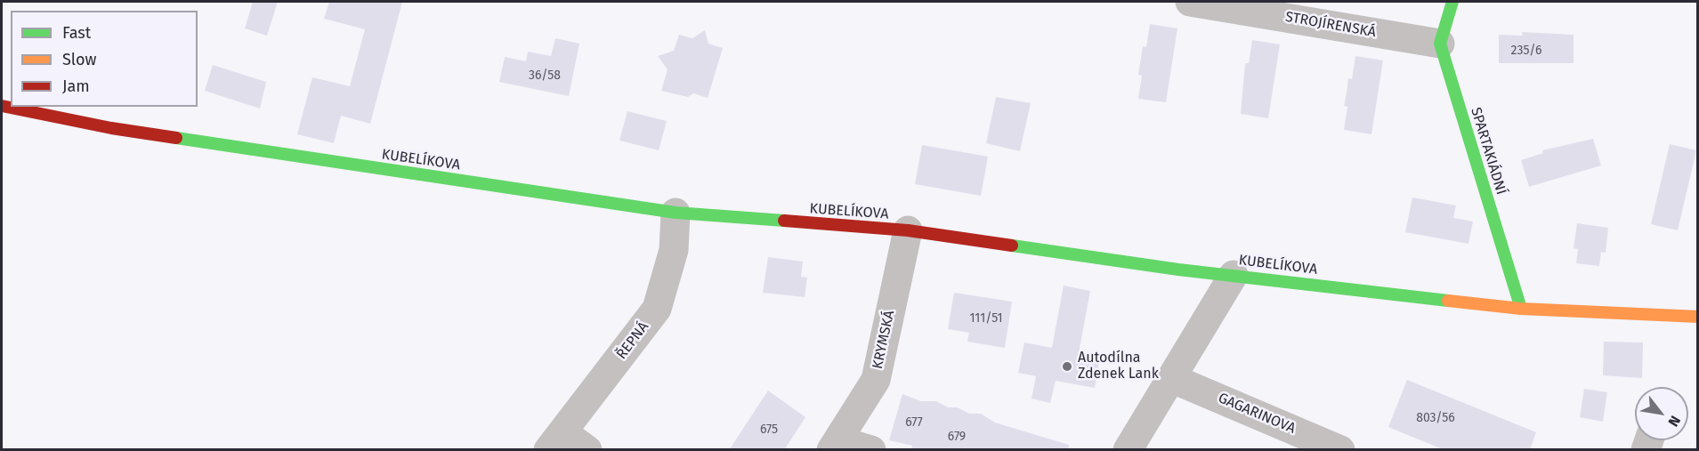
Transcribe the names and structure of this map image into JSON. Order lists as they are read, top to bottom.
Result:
{
  "streets": {
    "street": [
      "STROJÍRENSKÁ",
      "SPARTAKIÁDNÍ",
      "KUBELÍKOVA",
      "KRYMSKÁ",
      "ŘEPNÁ",
      "GAGARINOVA"
    ]
  },
  "crossings": [
    ["STROJÍRENSKÁ", "SPARTAKIÁDNÍ"],
    ["SPARTAKIÁDNÍ", "KUBELÍKOVA"],
    ["KUBELÍKOVA", "KRYMSKÁ"],
    ["KUBELÍKOVA", "ŘEPNÁ"]
  ],
  "places": ["Autodílna Zdenek Lank"],
  "house_numbers": [
    "235/6",
    "36/58",
    "111/51",
    "803/56",
    "677",
    "675",
    "679"
  ],
  "legend": ["Fast", "Slow", "Jam"],
  "north": "bottom right"
}
